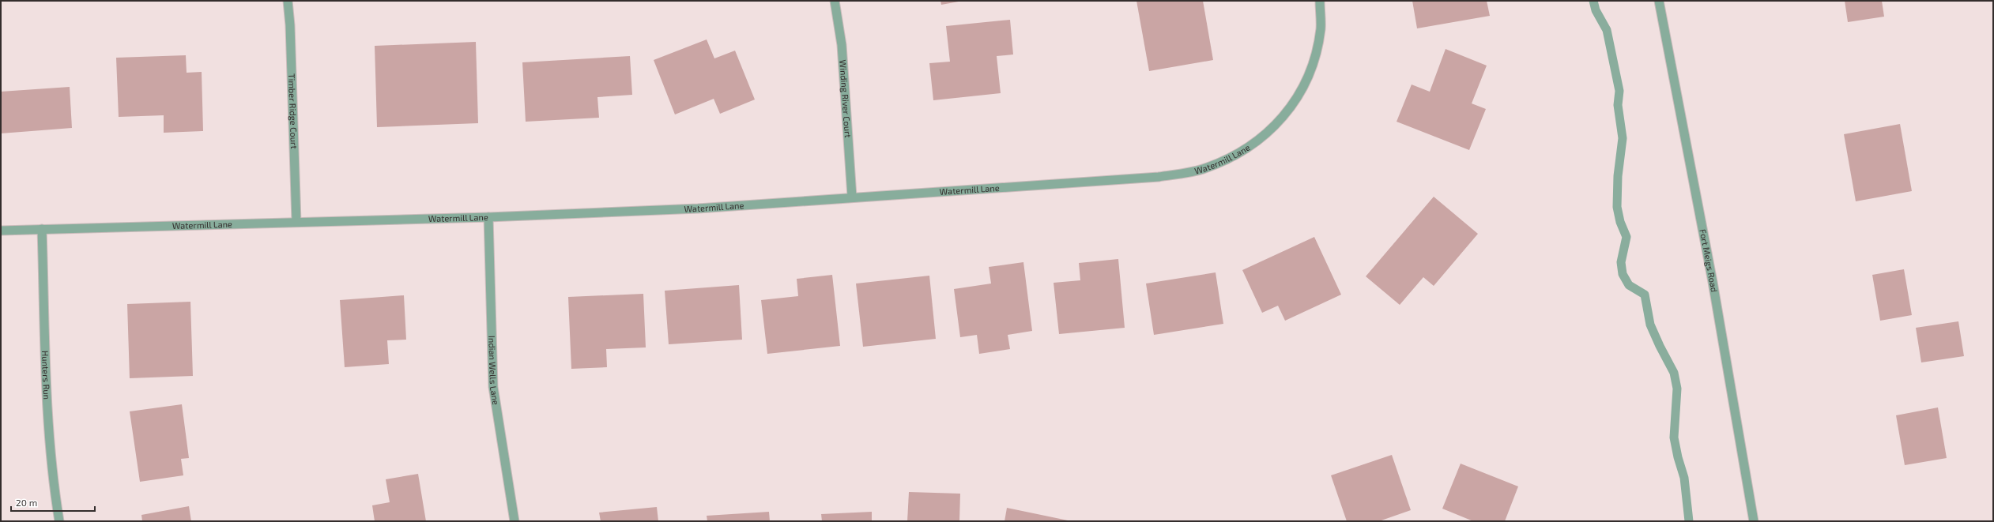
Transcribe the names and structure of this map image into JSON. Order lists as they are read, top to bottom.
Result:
{
  "streets": {
    "street": [
      "Winding River Court",
      "Timber Ridge Court",
      "Watermill Lane",
      "Fort Meigs Road",
      "Indian Wells Lane",
      "Hunters Run"
    ]
  },
  "crossings": [
    ["Winding River Court", "Watermill Lane"],
    ["Timber Ridge Court", "Watermill Lane"],
    ["Watermill Lane", "Indian Wells Lane"],
    ["Watermill Lane", "Hunters Run"]
  ],
  "scale_bar": "20 m"
}
